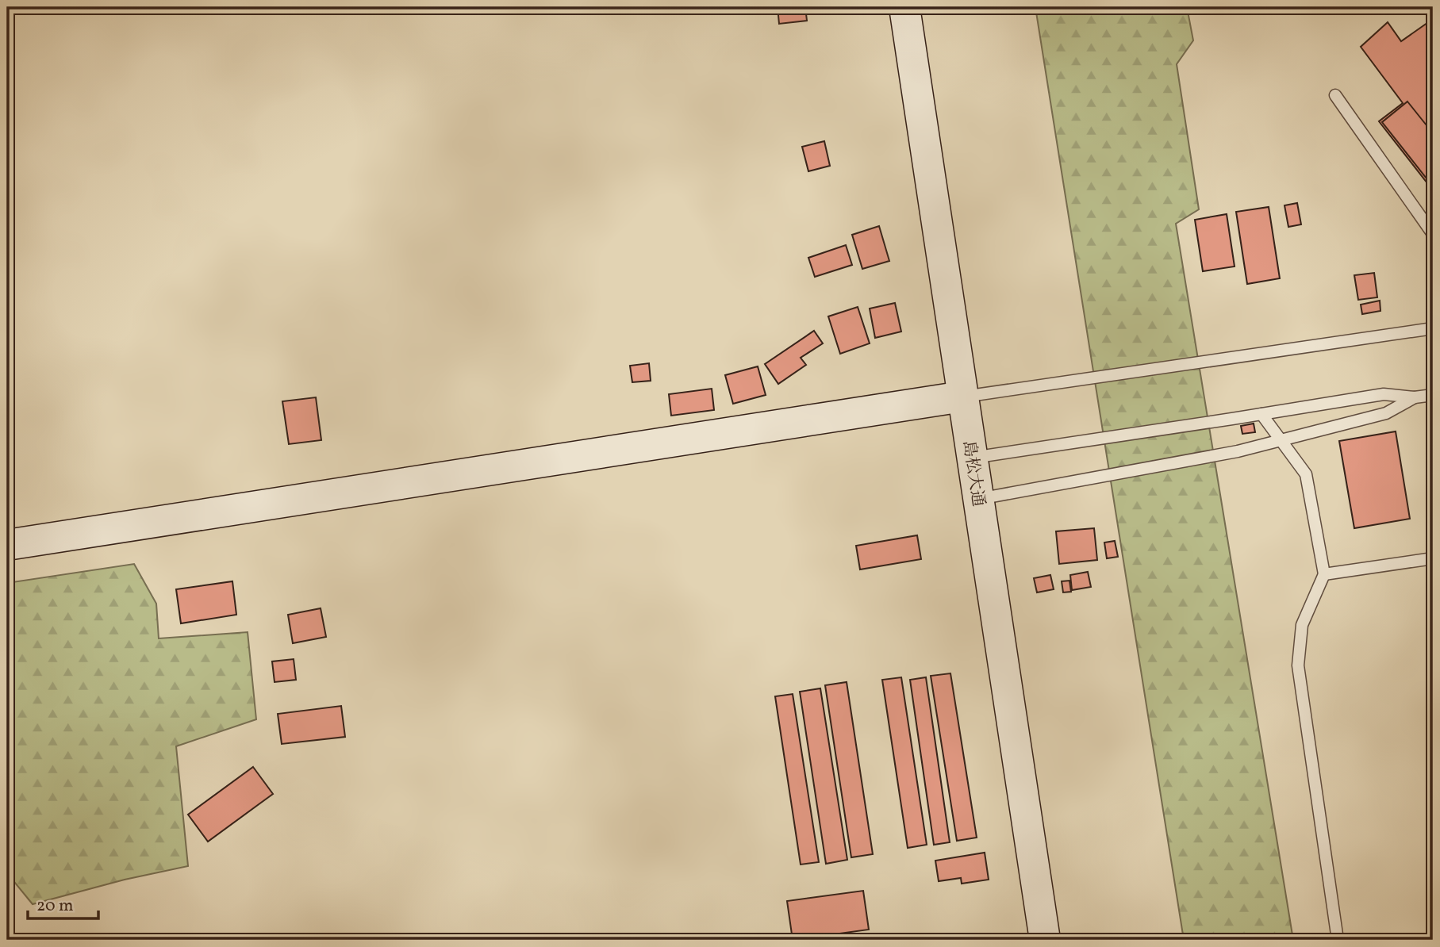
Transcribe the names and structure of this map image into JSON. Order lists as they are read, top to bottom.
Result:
{
  "streets": {
    "street": ["島松大通"]
  },
  "scale_bar": "20 m"
}
